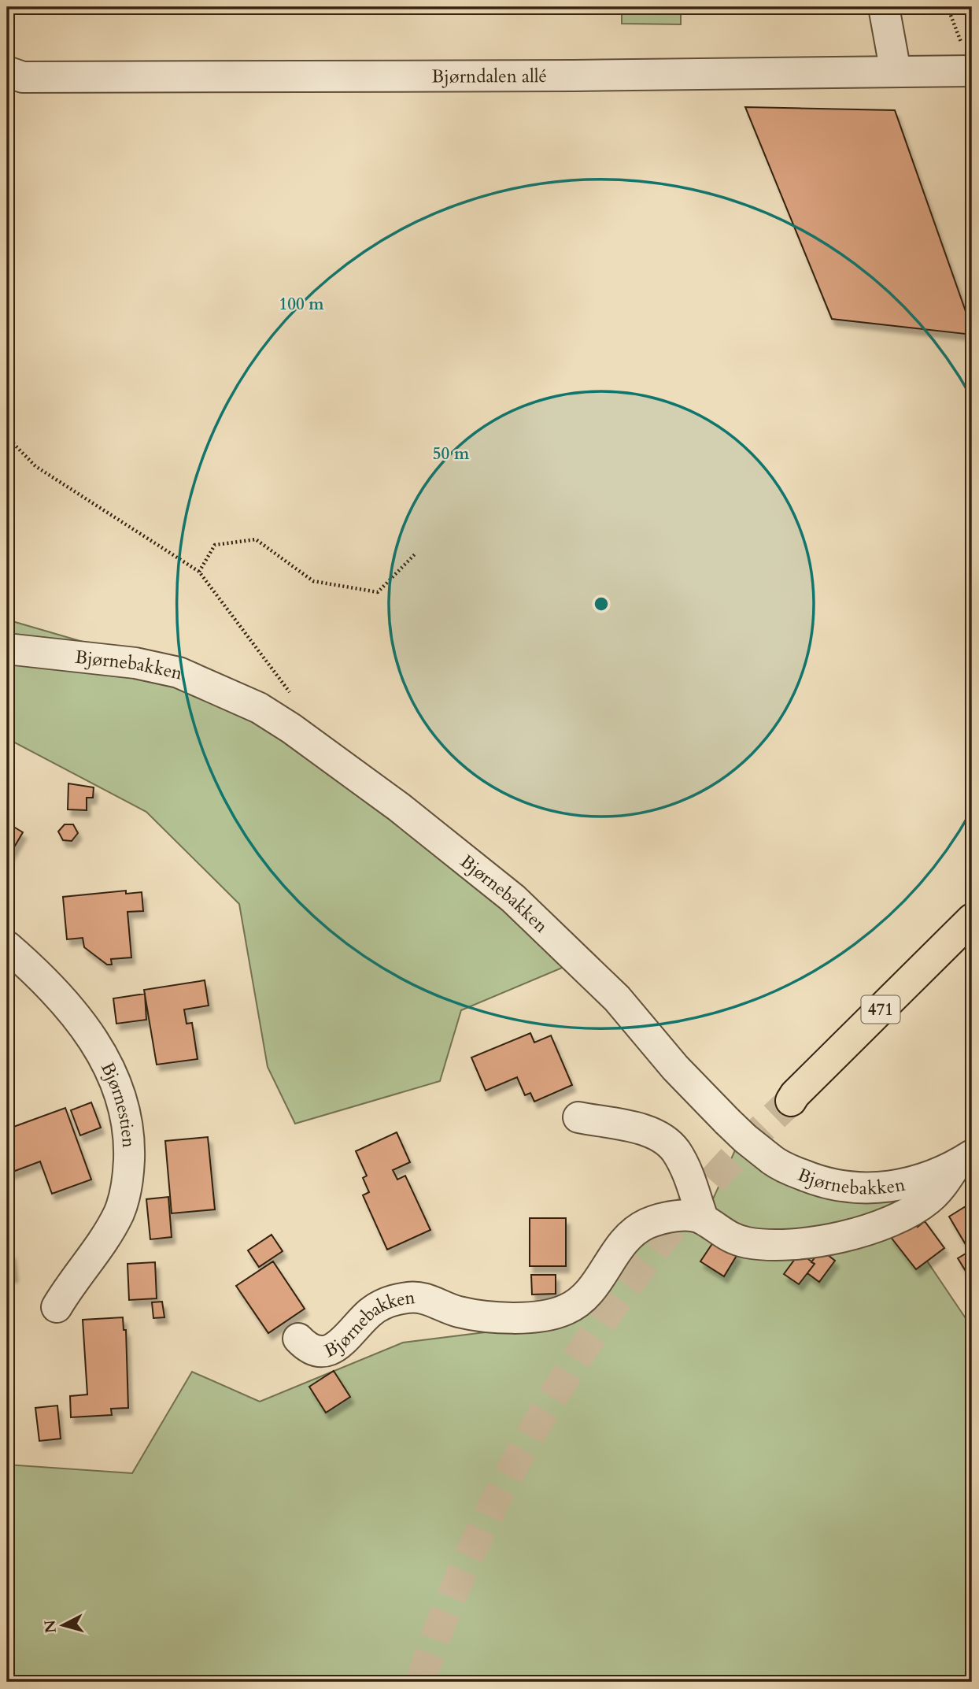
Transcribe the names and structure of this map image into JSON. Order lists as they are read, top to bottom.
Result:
{
  "streets": {
    "main road": ["471"],
    "street": ["Bjørndalen allé", "Bjørnebakken", "Bjørnestien"]
  },
  "north": "left",
  "rings": ["100 m", "50 m"]
}
